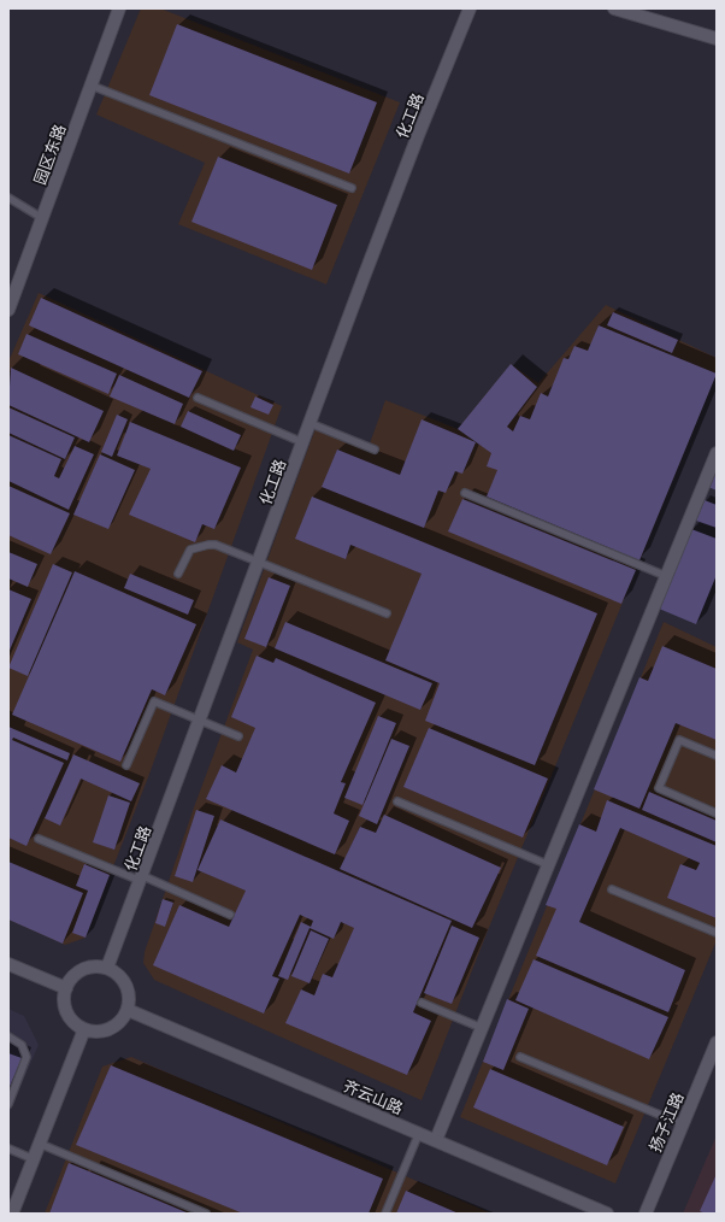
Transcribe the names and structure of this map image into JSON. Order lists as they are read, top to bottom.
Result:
{
  "streets": {
    "street": [
      "化工路",
      "园区东路",
      "齐云山路",
      "扬子江路"
    ]
  },
  "crossings": [
    ["化工路", "齐云山路"]
  ]
}
